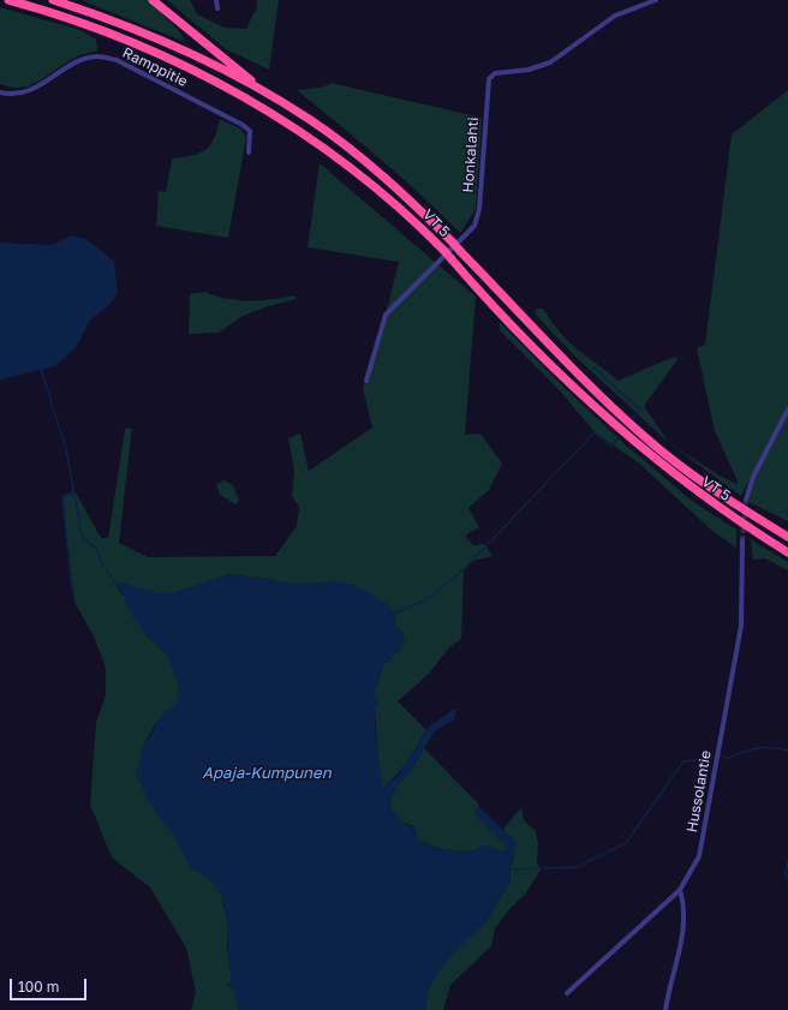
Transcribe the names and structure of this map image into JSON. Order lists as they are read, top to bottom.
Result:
{
  "streets": {
    "highway": ["VT 5"],
    "street": ["Ramppitie", "Honkalahti", "Hussolantie"]
  },
  "water": ["Apaja-Kumpunen"],
  "scale_bar": "100 m"
}
